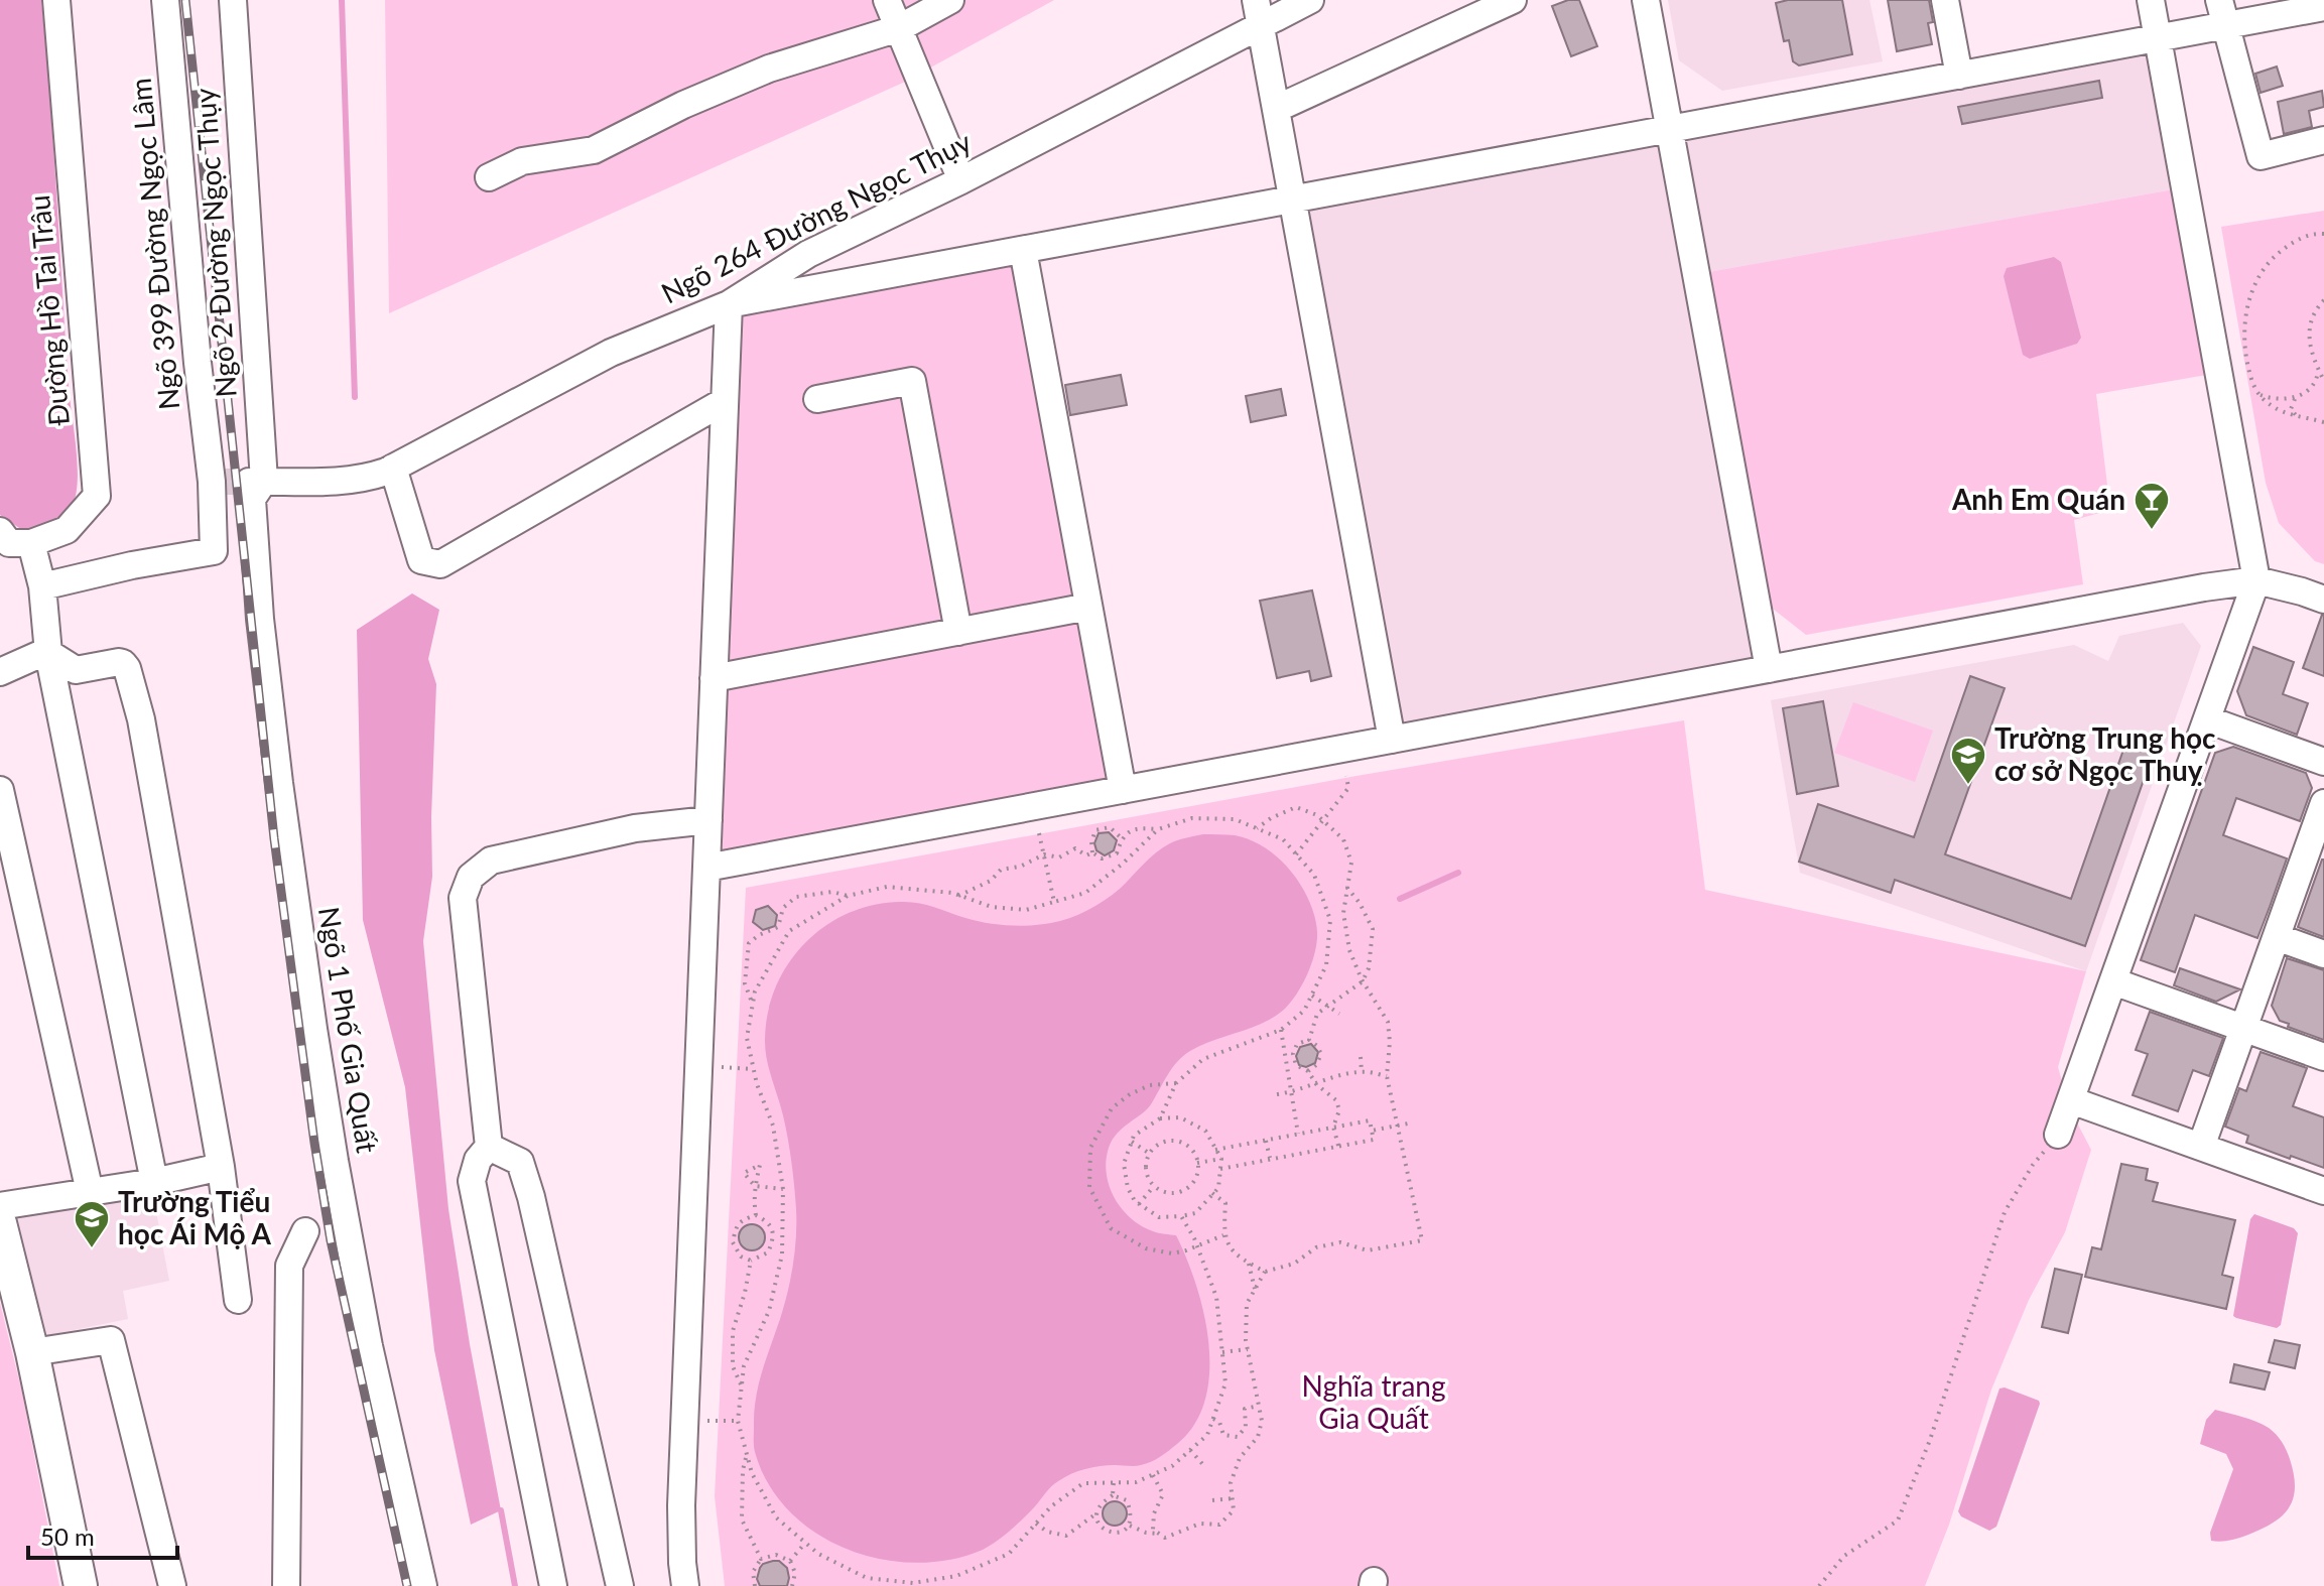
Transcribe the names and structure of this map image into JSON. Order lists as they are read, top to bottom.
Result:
{
  "streets": {
    "street": [
      "Ngõ 264 Đường Ngọc Thụy",
      "Ngõ 2 Đường Ngọc Thụy",
      "Ngõ 399 Đường Ngọc Lâm",
      "Đường Hồ Tai Trâu",
      "Ngõ 1 Phố Gia Quất"
    ]
  },
  "crossings": [
    ["Ngõ 264 Đường Ngọc Thụy", "Ngõ 2 Đường Ngọc Thụy"],
    ["Ngõ 264 Đường Ngọc Thụy", "Ngõ 1 Phố Gia Quất"],
    ["Ngõ 2 Đường Ngọc Thụy", "Ngõ 1 Phố Gia Quất"]
  ],
  "parks": ["Nghĩa trang Gia Quất"],
  "places": {
    "bar": ["Anh Em Quán"],
    "school or university": ["Trường Trung học cơ sở Ngọc Thuỵ", "Trường Tiểu học Ái Mộ A"]
  },
  "scale_bar": "50 m"
}
